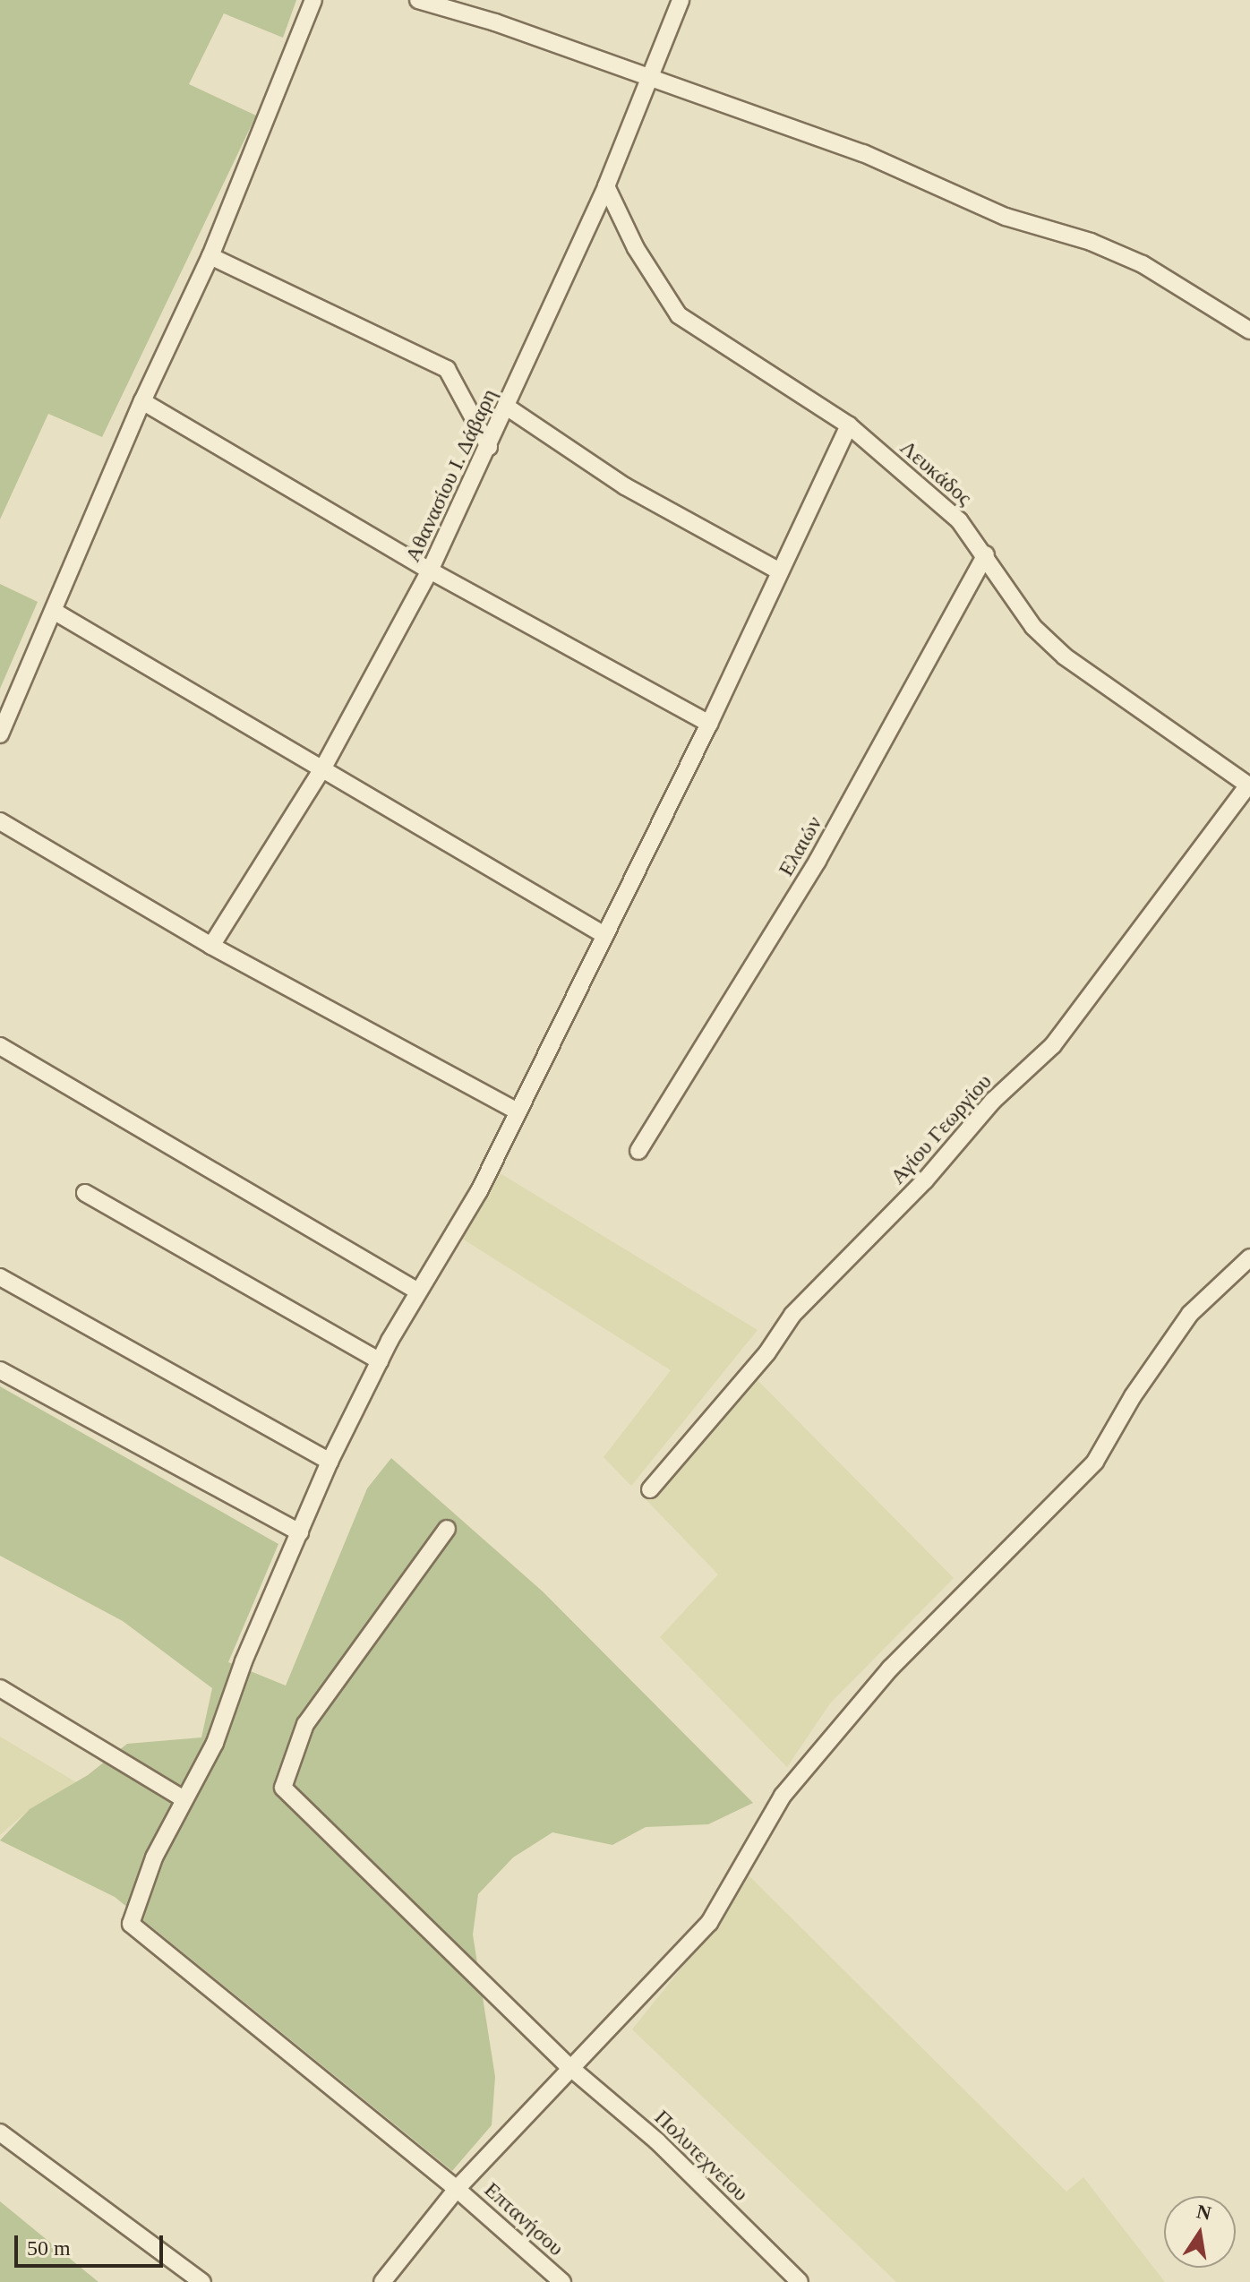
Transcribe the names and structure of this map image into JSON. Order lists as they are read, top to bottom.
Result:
{
  "streets": {
    "street": [
      "Λευκάδος",
      "Αθανασίου Ι. Δάβαρη",
      "Ελαιών",
      "Αγίου Γεωργίου",
      "Πολυτεχνείου",
      "Επτανήσου"
    ]
  },
  "crossings": [
    ["Λευκάδος", "Αθανασίου Ι. Δάβαρη"],
    ["Λευκάδος", "Ελαιών"],
    ["Λευκάδος", "Αγίου Γεωργίου"]
  ],
  "scale_bar": "50 m",
  "north": "top"
}
